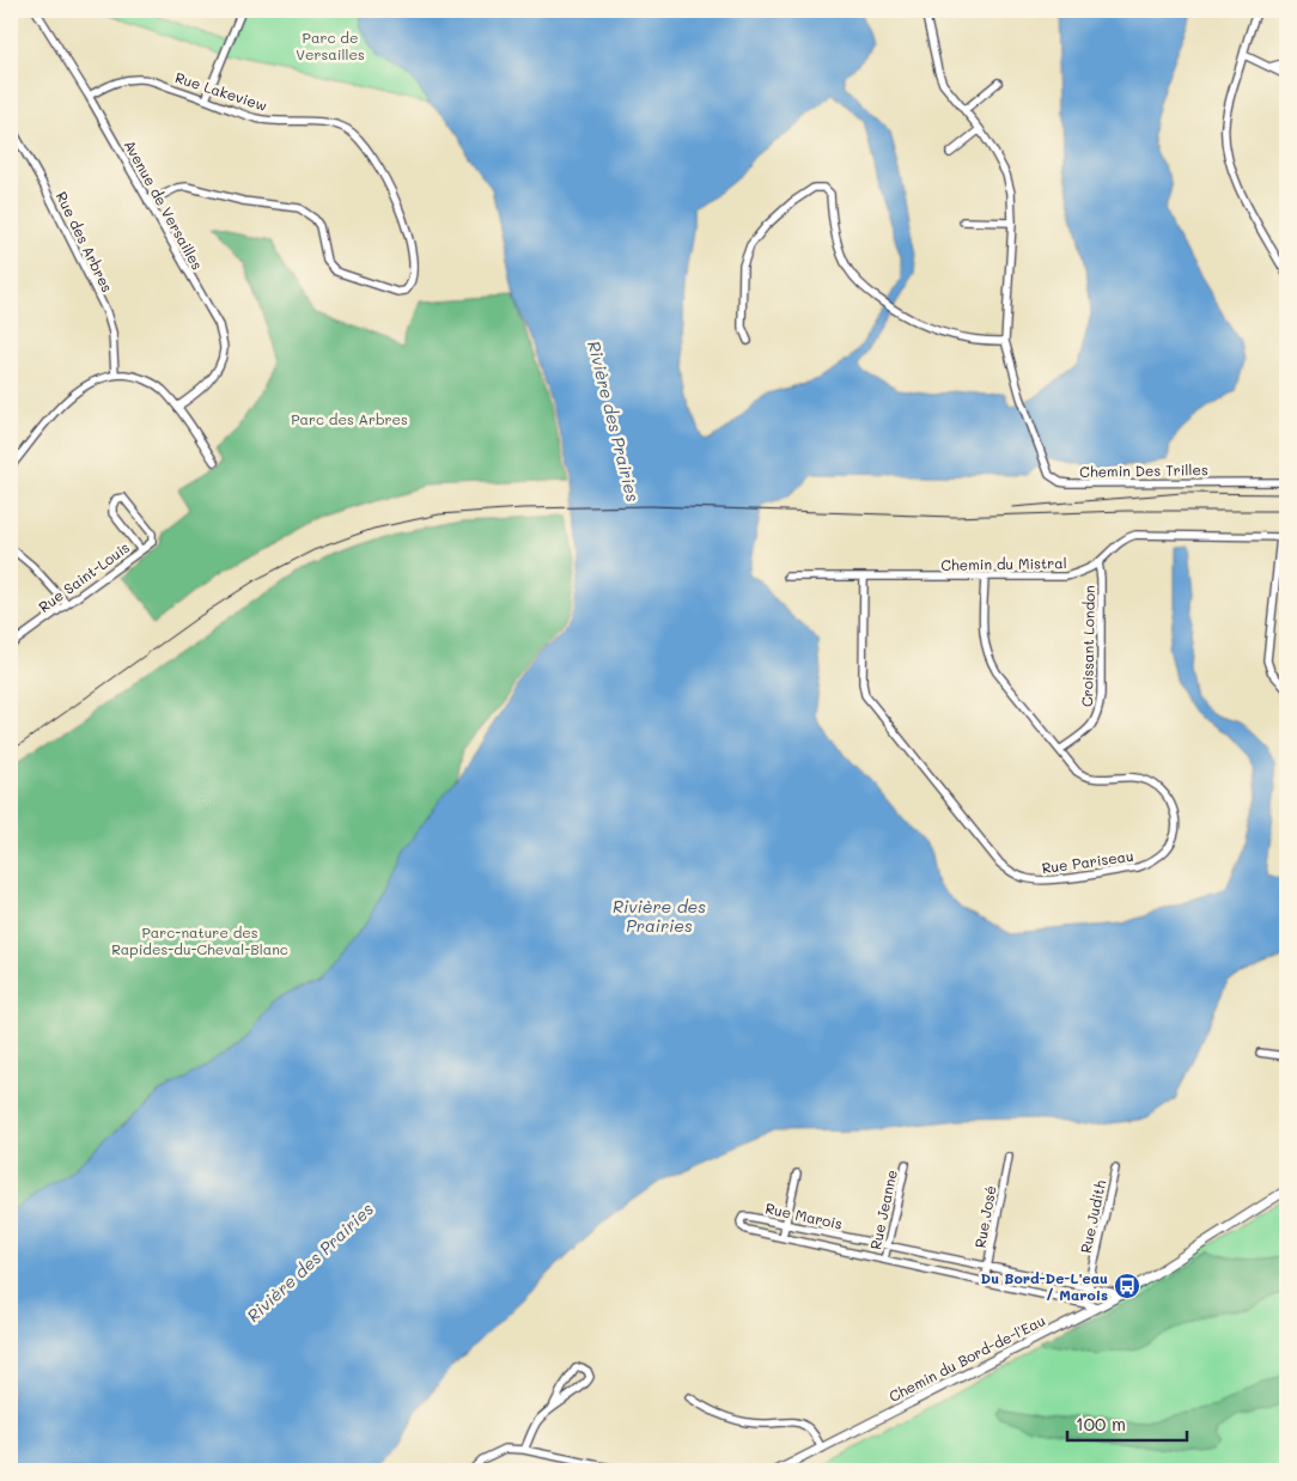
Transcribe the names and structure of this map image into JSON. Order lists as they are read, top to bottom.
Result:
{
  "streets": {
    "street": [
      "Rue Lakeview",
      "Avenue de Versailles",
      "Rue des Arbres",
      "Chemin Des Trilles",
      "Chemin du Mistral",
      "Rue Saint-Louis",
      "Croissant London",
      "Rue Pariseau",
      "Rue Jeanne",
      "Rue Marois",
      "Rue José",
      "Rue Judith",
      "Chemin du Bord-de-l'Eau"
    ]
  },
  "crossings": [
    ["Rue Lakeview", "Avenue de Versailles"],
    ["Chemin du Mistral", "Croissant London"],
    ["Chemin du Mistral", "Rue Pariseau"],
    ["Croissant London", "Rue Pariseau"],
    ["Rue Jeanne", "Rue Marois"],
    ["Rue Marois", "Rue José"],
    ["Rue Marois", "Rue Judith"],
    ["Rue Marois", "Chemin du Bord-de-l'Eau"]
  ],
  "water": ["Rivière des Prairies"],
  "parks": ["Parc de Versailles", "Parc des Arbres", "Parc-nature des Rapides-du-Cheval-Blanc"],
  "places": {
    "bus stop": ["Du Bord-De-L'eau / Marois"]
  },
  "scale_bar": "100 m"
}
